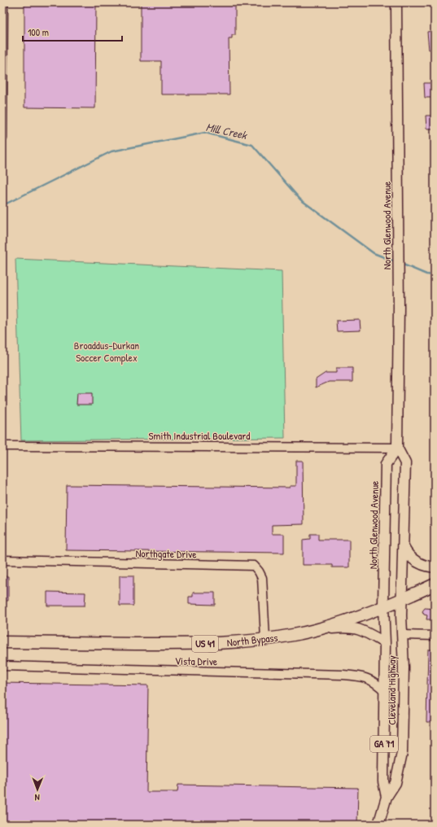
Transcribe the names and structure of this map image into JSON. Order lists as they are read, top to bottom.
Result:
{
  "streets": {
    "highway": ["North Bypass", "US 41"],
    "main road": ["North Glenwood Avenue", "Cleveland Highway", "GA 71"],
    "street": ["Smith Industrial Boulevard", "Northgate Drive", "Vista Drive"]
  },
  "crossings": [
    ["North Glenwood Avenue", "Smith Industrial Boulevard"],
    ["North Glenwood Avenue", "North Bypass"],
    ["North Glenwood Avenue", "Cleveland Highway"],
    ["Northgate Drive", "North Bypass"],
    ["North Bypass", "Cleveland Highway"],
    ["Vista Drive", "Cleveland Highway"]
  ],
  "water": ["Mill Creek"],
  "parks": ["Broaddus-Durkan Soccer Complex"],
  "scale_bar": "100 m",
  "north": "bottom"
}
